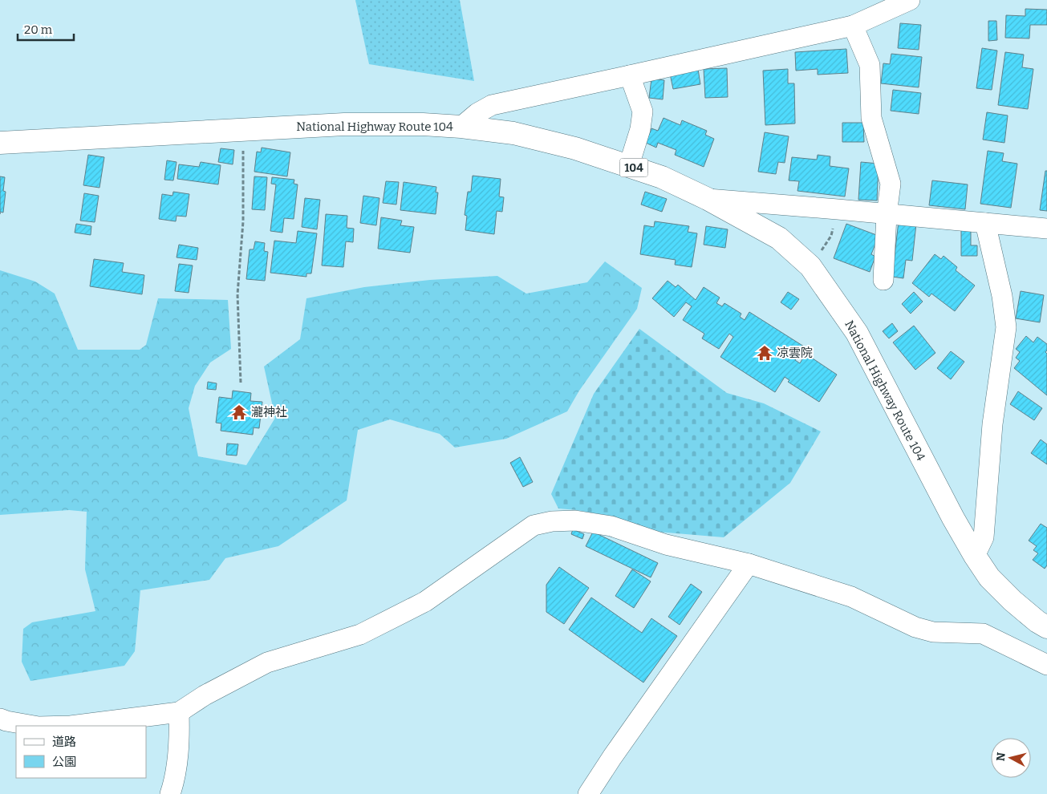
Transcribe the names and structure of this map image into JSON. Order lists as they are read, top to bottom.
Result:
{
  "streets": {
    "highway": ["National Highway Route 104", "104"]
  },
  "places": {
    "temple": ["凉雲院", "瀧神社"]
  },
  "legend": ["道路", "公園"],
  "scale_bar": "20 m",
  "north": "left"
}
